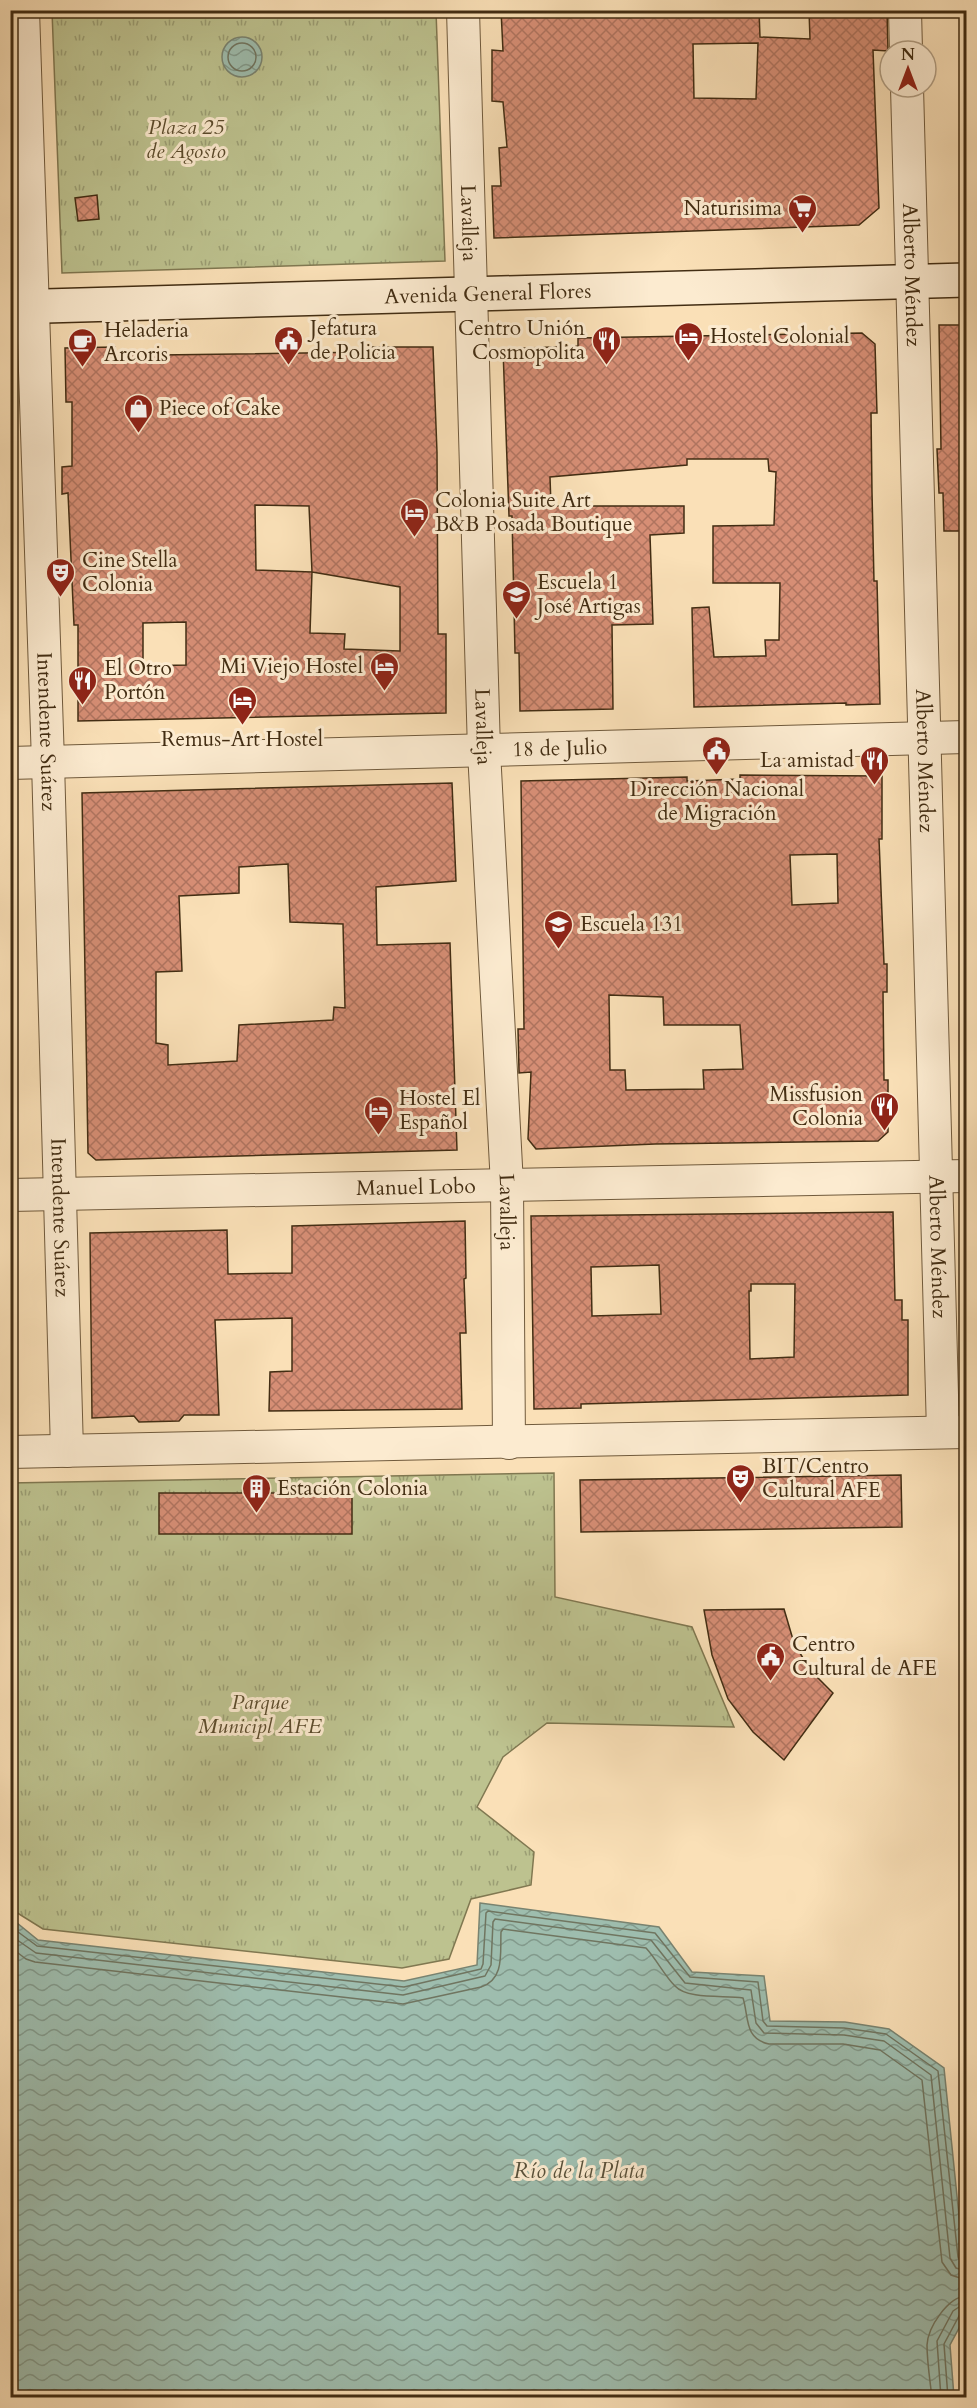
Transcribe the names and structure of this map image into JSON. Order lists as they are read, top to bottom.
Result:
{
  "streets": {
    "street": [
      "Lavalleja",
      "Alberto Méndez",
      "Avenida General Flores",
      "Intendente Suárez",
      "18 de Julio",
      "Manuel Lobo"
    ]
  },
  "crossings": [
    ["Lavalleja", "Avenida General Flores"],
    ["Lavalleja", "18 de Julio"],
    ["Lavalleja", "Manuel Lobo"],
    ["Alberto Méndez", "Avenida General Flores"],
    ["Alberto Méndez", "18 de Julio"],
    ["Alberto Méndez", "Manuel Lobo"],
    ["Avenida General Flores", "Intendente Suárez"],
    ["Intendente Suárez", "18 de Julio"],
    ["Intendente Suárez", "Manuel Lobo"]
  ],
  "water": ["Río de la Plata"],
  "parks": ["Plaza 25 de Agosto", "Parque Municipl AFE"],
  "places": {
    "supermarket": ["Naturisima"],
    "hotel": [
      "Hostel Colonial",
      "Colonia Suite Art B&B Posada Boutique",
      "Mi Viejo Hostel",
      "Remus-Art Hostel",
      "Hostel El Español"
    ],
    "public building": ["Jefatura de Policia", "Dirección Nacional de Migración", "Centro Cultural de AFE"],
    "restaurant": [
      "Centro Unión Cosmopolita",
      "El Otro Portón",
      "La amistad",
      "Missfusion Colonia"
    ],
    "cafe": ["Heladeria Arcoris"],
    "shop": ["Piece of Cake"],
    "theatre": ["Cine Stella Colonia", "BIT/Centro Cultural AFE"],
    "school or university": ["Escuela 1 José Artigas", "Escuela 131"],
    "building": ["Estación Colonia"]
  },
  "north": "top"
}
